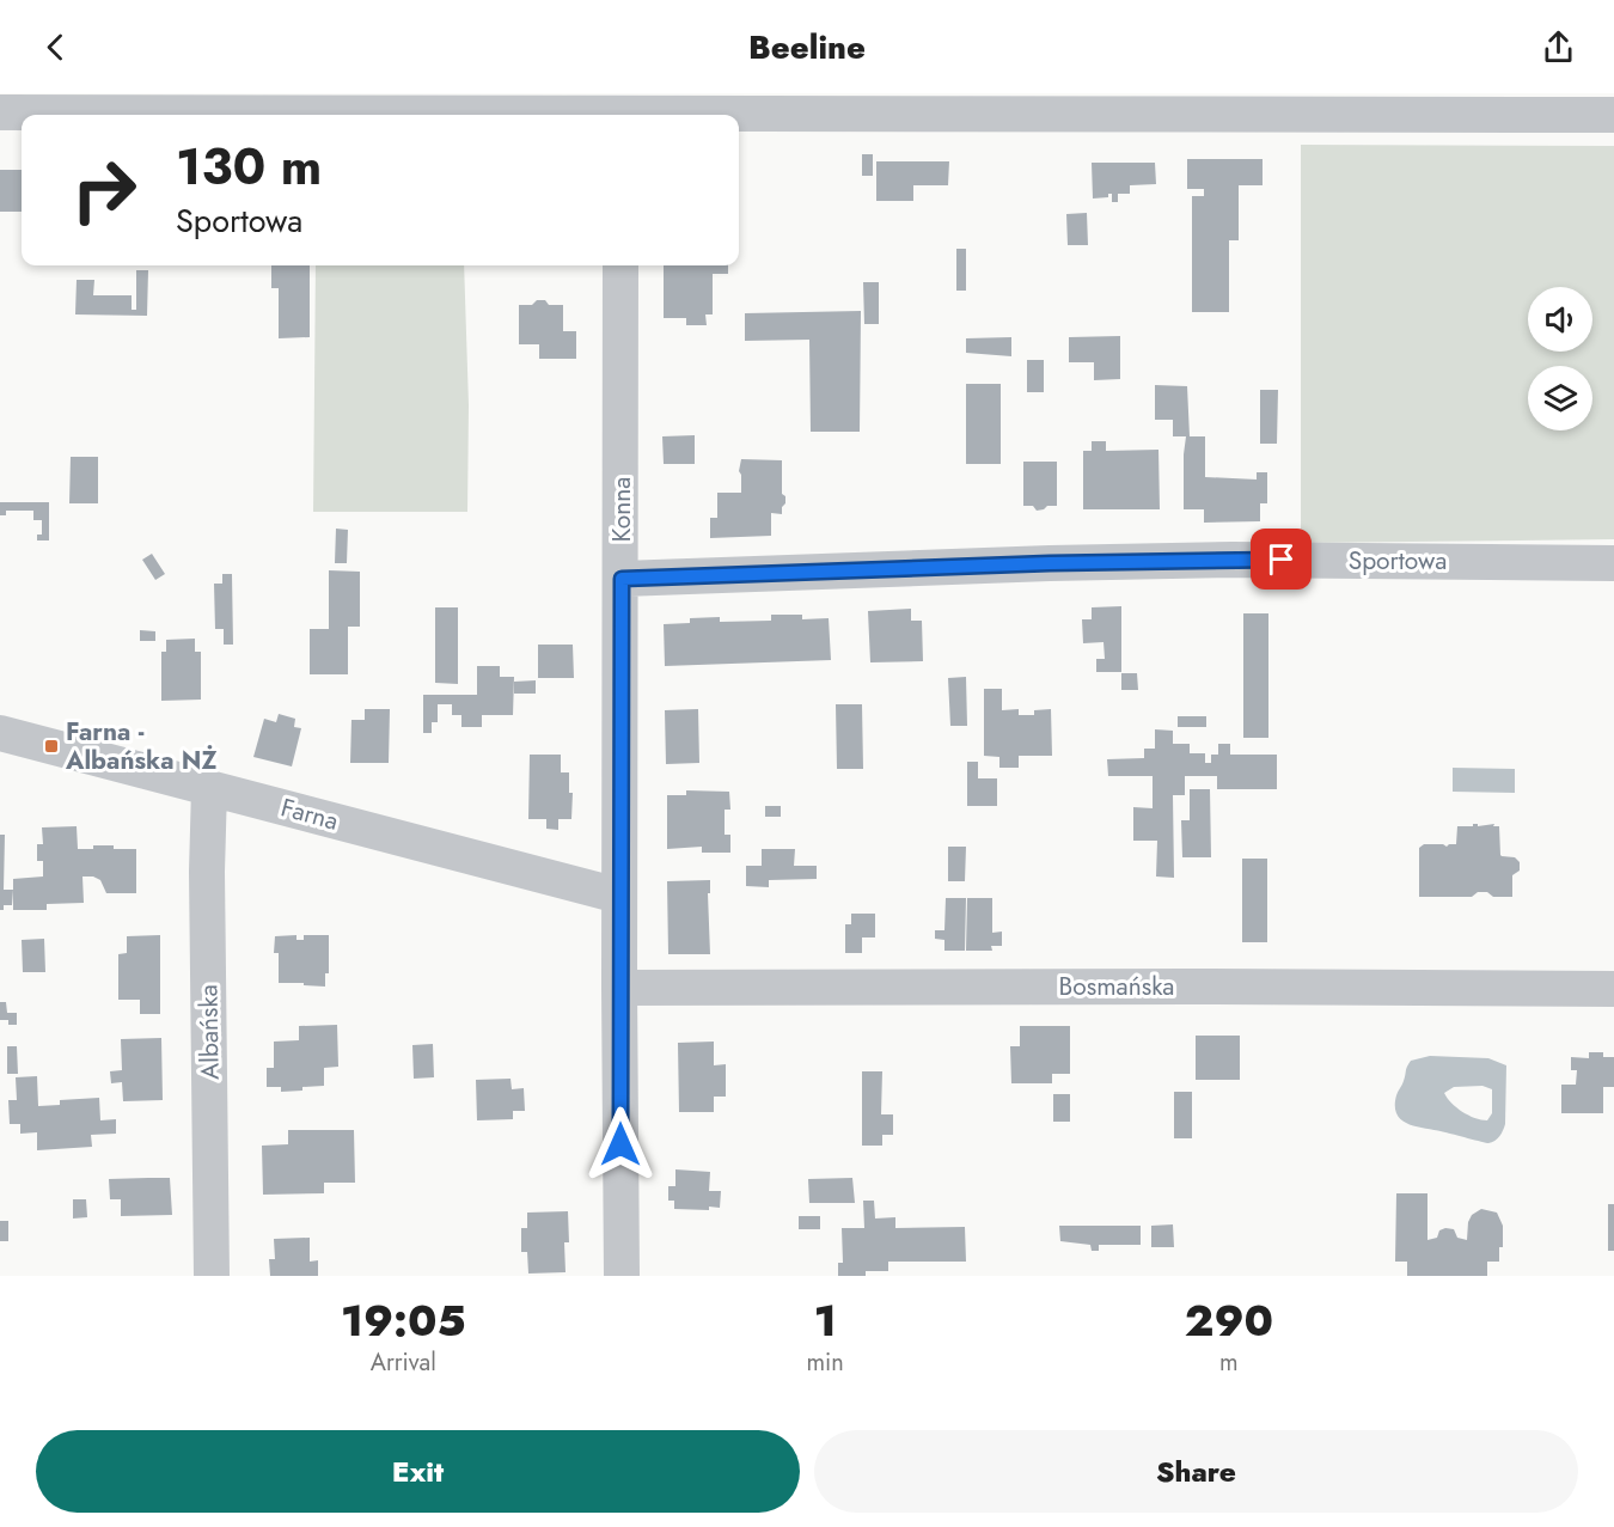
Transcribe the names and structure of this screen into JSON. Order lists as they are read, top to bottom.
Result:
{
  "streets": {
    "street": [
      "Konna",
      "Sportowa",
      "Farna",
      "Bosmańska",
      "Albańska"
    ]
  },
  "crossings": [
    ["Konna", "Sportowa"],
    ["Konna", "Farna"],
    ["Konna", "Bosmańska"],
    ["Farna", "Albańska"]
  ],
  "places": {
    "transit": ["Farna - Albańska NŻ"]
  },
  "page": {
    "header": "Beeline",
    "turn": ["130 m", "Sportowa"],
    "eta": [
      "19:05",
      "Arrival",
      "1",
      "min",
      "290",
      "m"
    ],
    "buttons": ["Exit", "Share"]
  }
}
